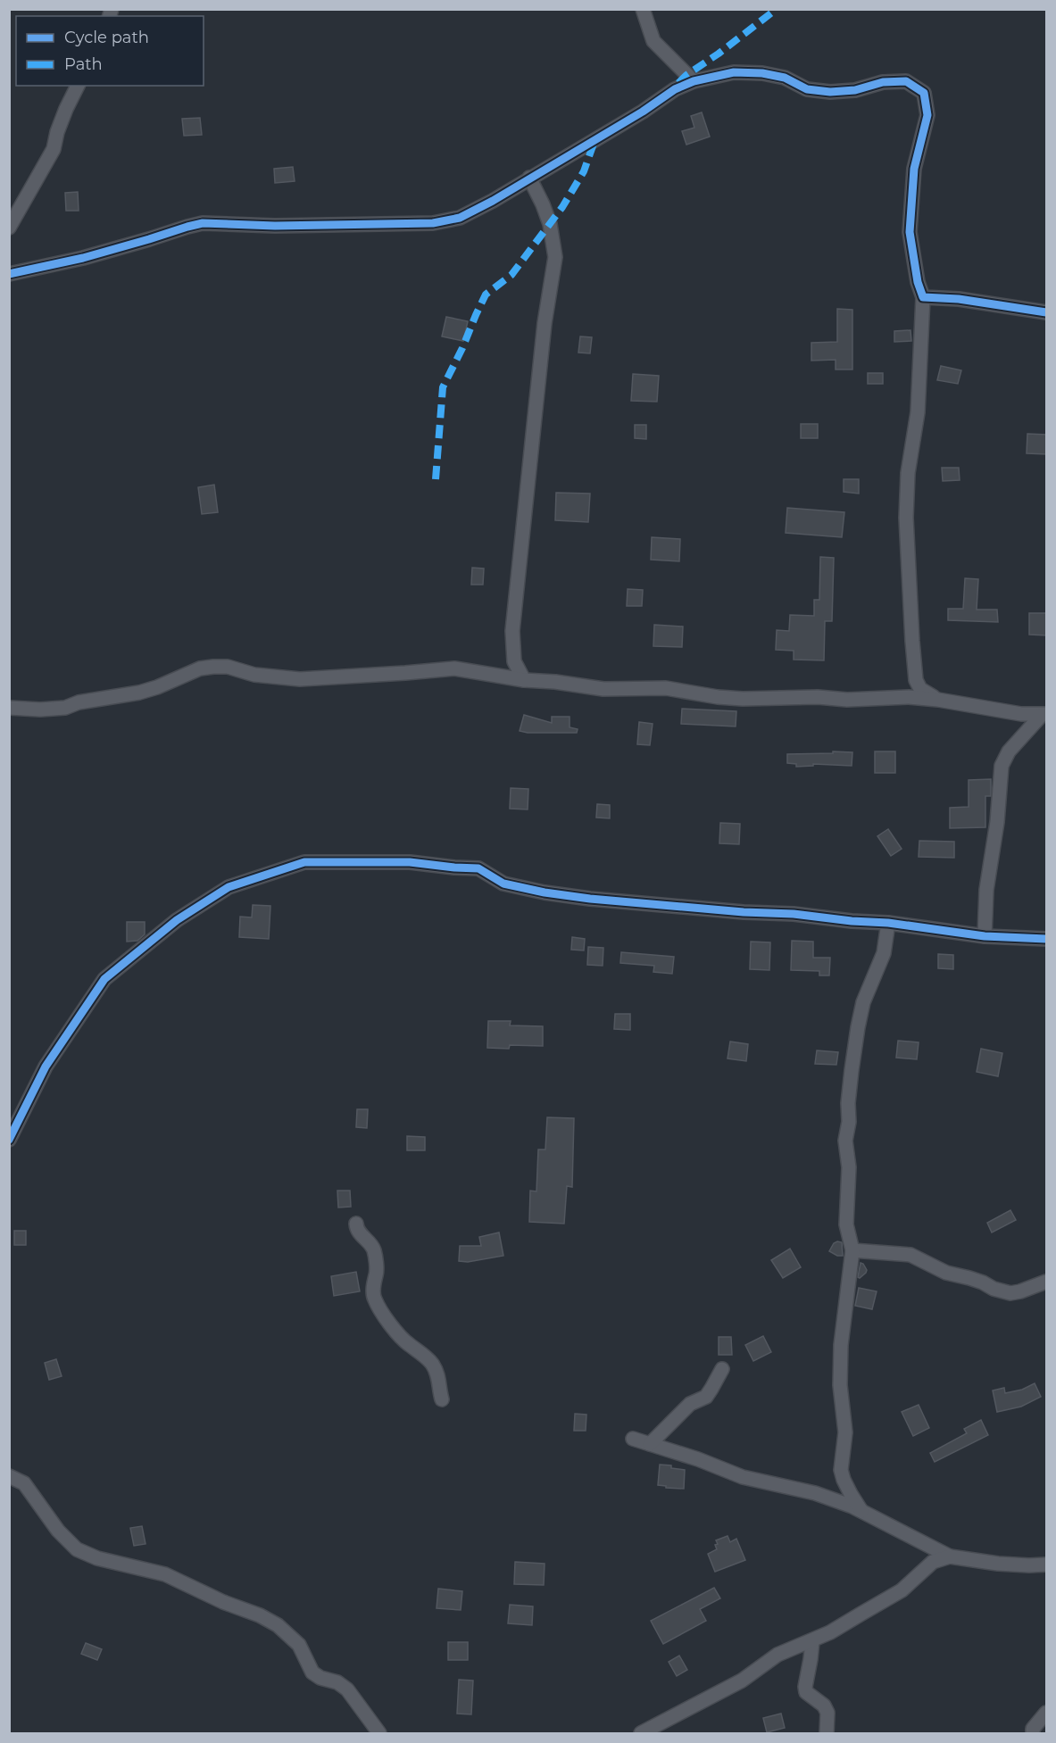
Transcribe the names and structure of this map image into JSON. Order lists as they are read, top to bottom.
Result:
{
  "legend": ["Cycle path", "Path"]
}
